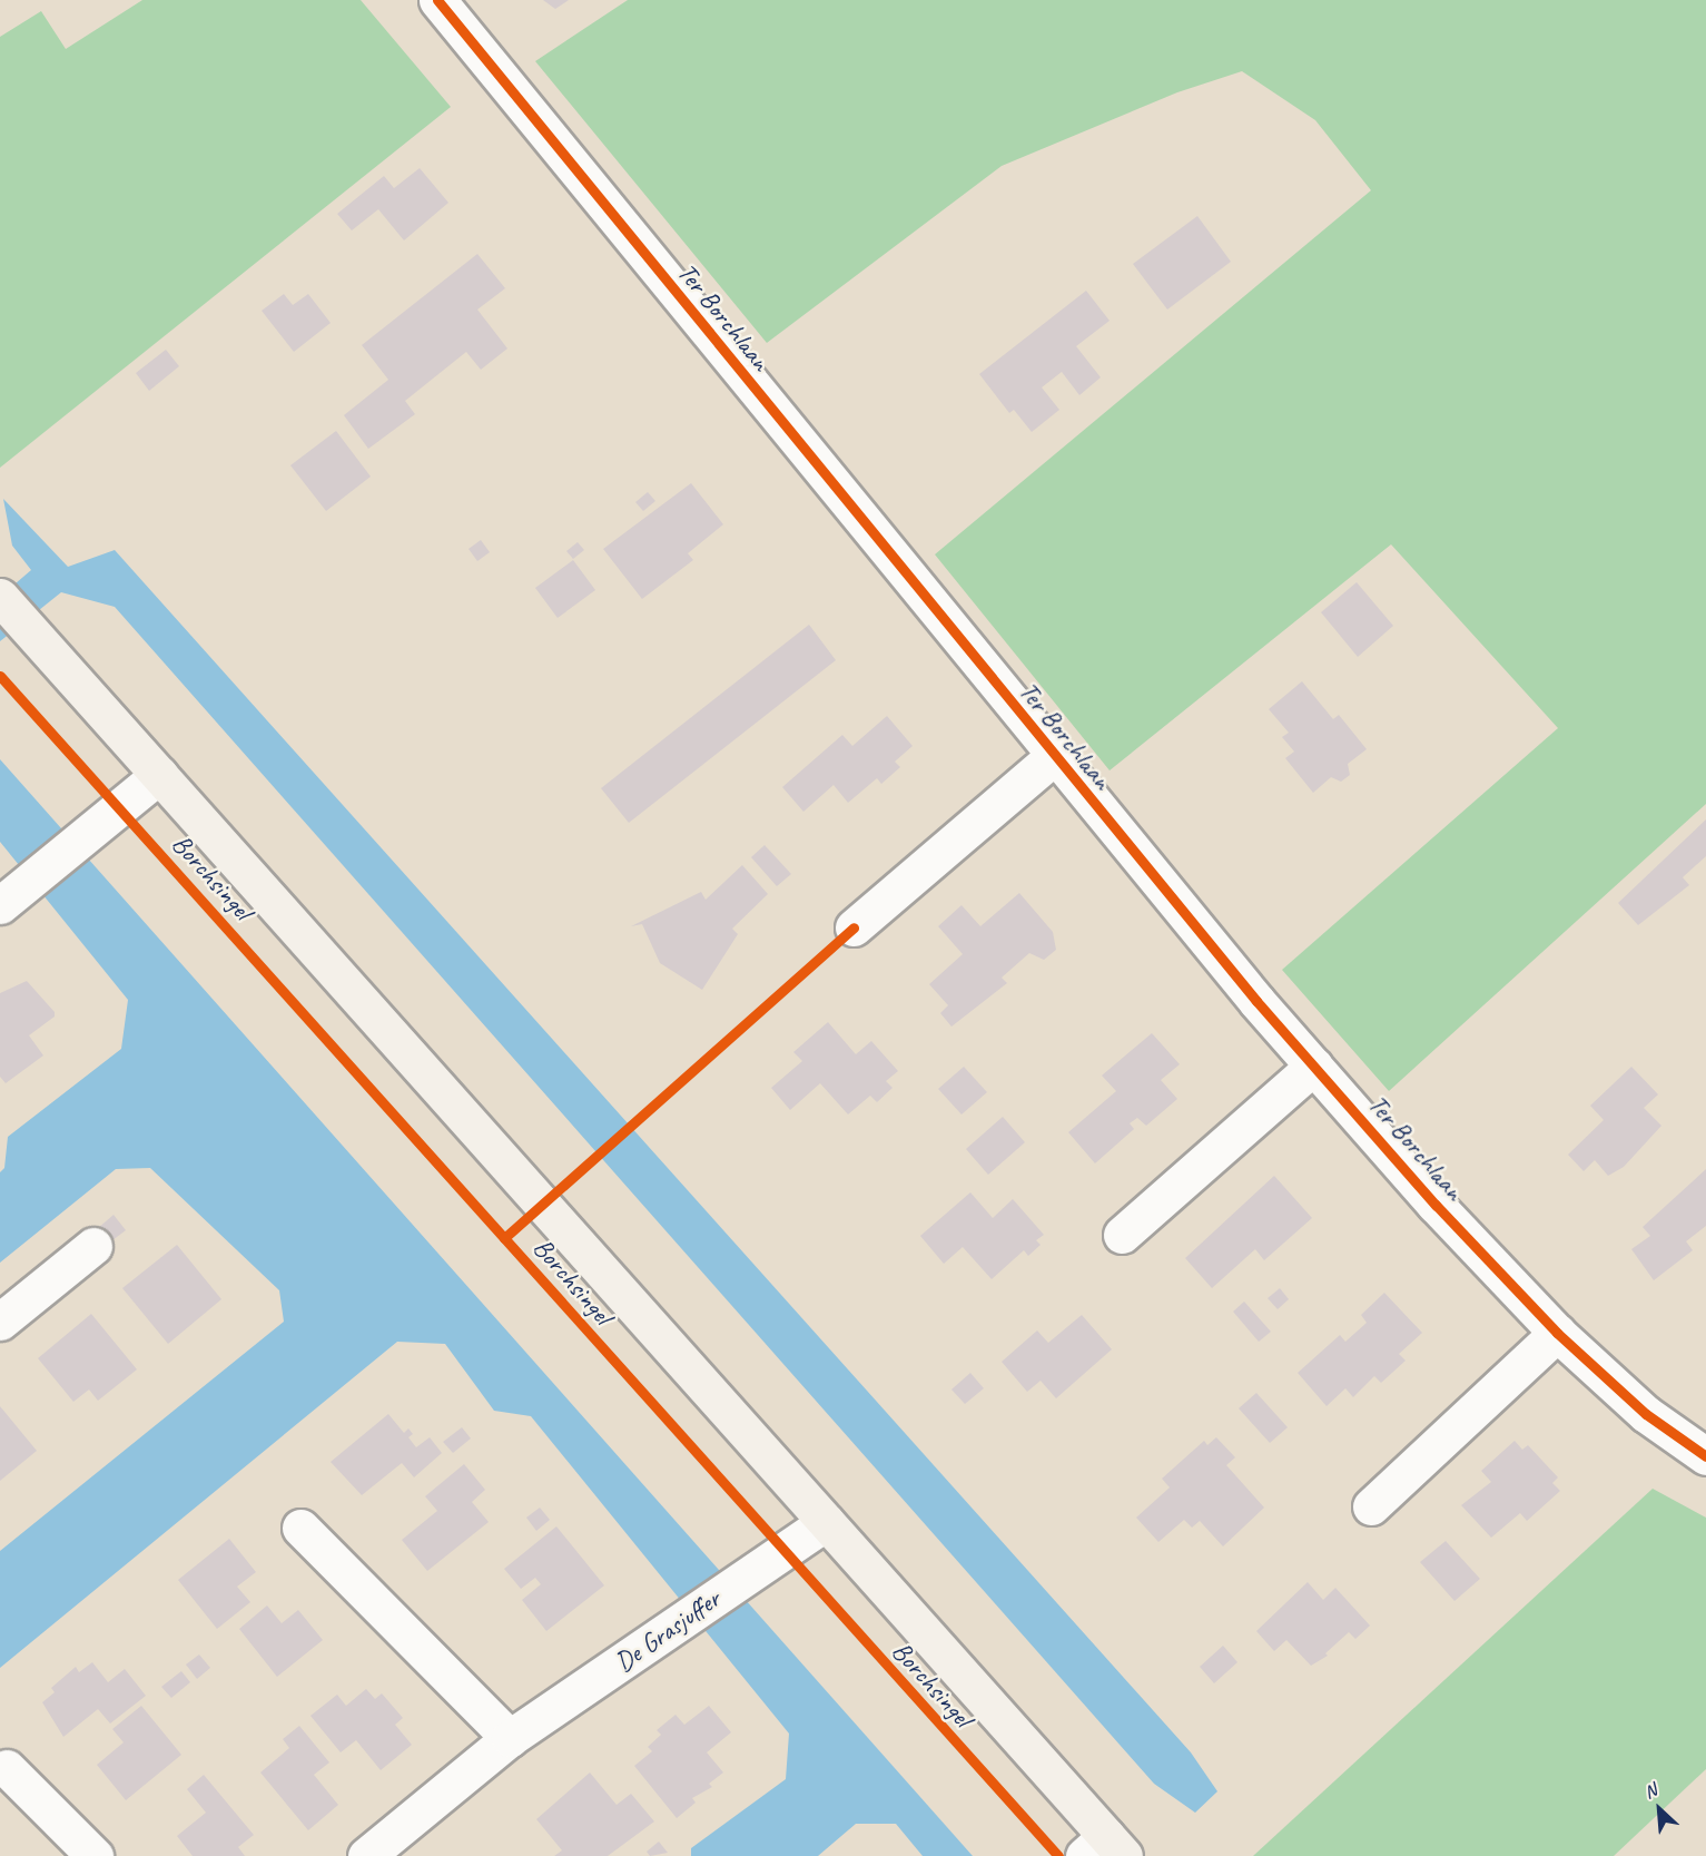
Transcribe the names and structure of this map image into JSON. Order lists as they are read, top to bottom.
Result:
{
  "streets": {
    "main road": ["Borchsingel"],
    "street": ["Ter Borchlaan", "De Grasjuffer"]
  },
  "crossings": [
    ["Borchsingel", "De Grasjuffer"]
  ],
  "north": "top left"
}
